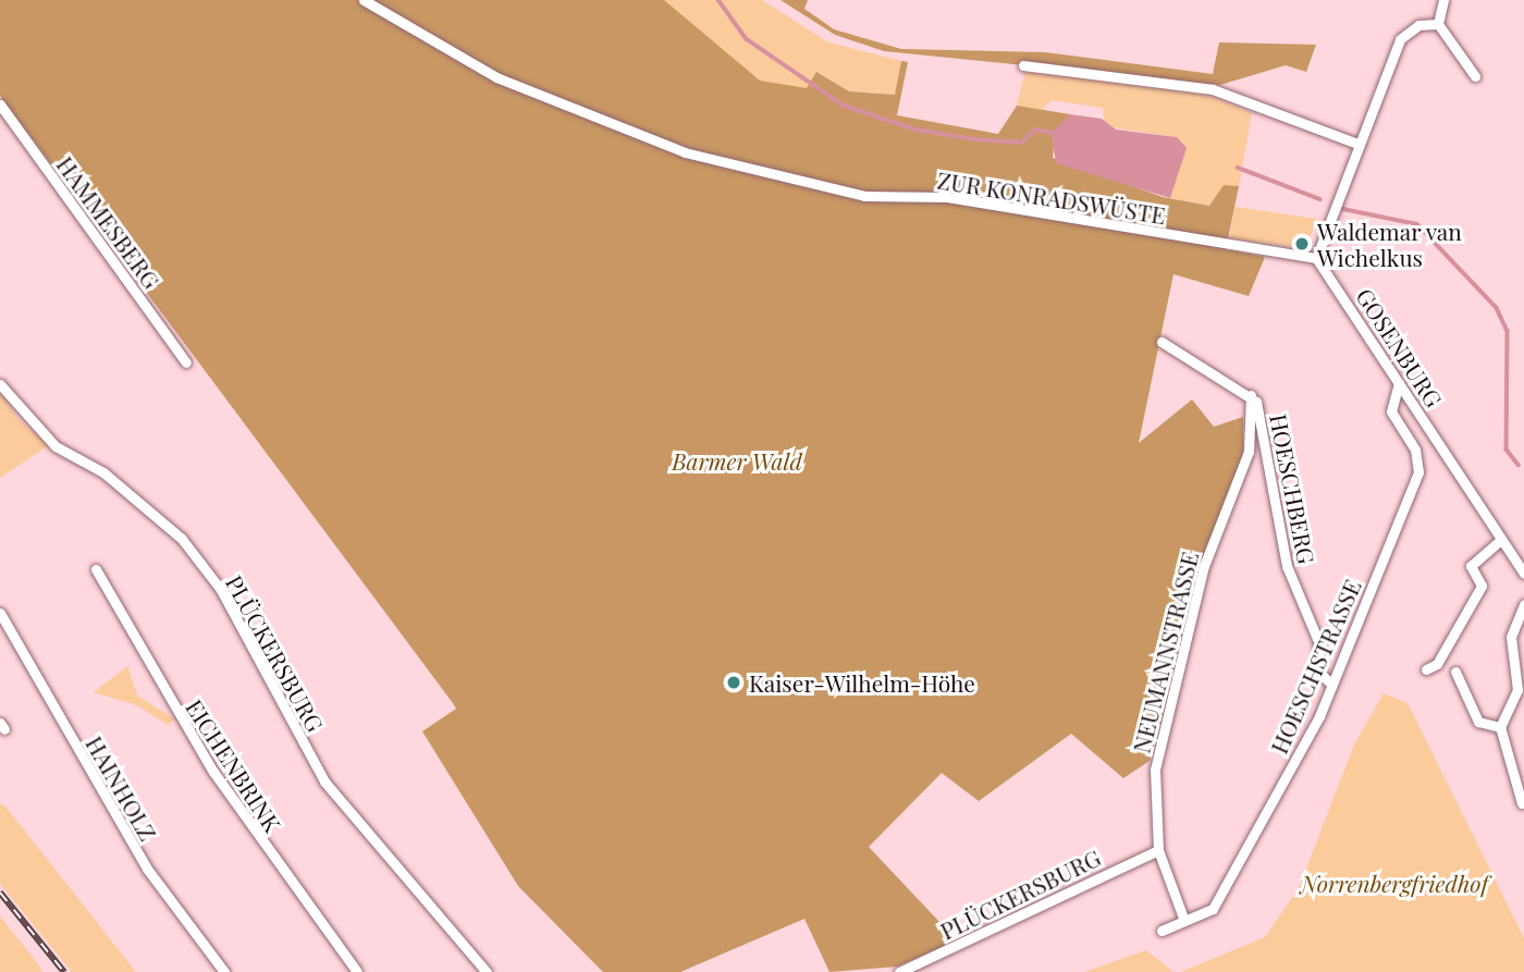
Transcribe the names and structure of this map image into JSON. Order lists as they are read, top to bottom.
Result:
{
  "streets": {
    "street": [
      "ZUR KONRADSWÜSTE",
      "HAMMESBERG",
      "GOSENBURG",
      "HOESCHBERG",
      "NEUMANNSTRASSE",
      "PLÜCKERSBURG",
      "HOESCHSTRASSE",
      "EICHENBRINK",
      "HAINHOLZ"
    ]
  },
  "crossings": [
    ["ZUR KONRADSWÜSTE", "GOSENBURG"],
    ["GOSENBURG", "HOESCHSTRASSE"],
    ["HOESCHBERG", "NEUMANNSTRASSE"],
    ["HOESCHBERG", "HOESCHSTRASSE"],
    ["NEUMANNSTRASSE", "PLÜCKERSBURG"],
    ["NEUMANNSTRASSE", "HOESCHSTRASSE"]
  ],
  "parks": ["Barmer Wald", "Norrenbergfriedhof"],
  "places": ["Waldemar van Wichelkus", "Kaiser-Wilhelm-Höhe"]
}
